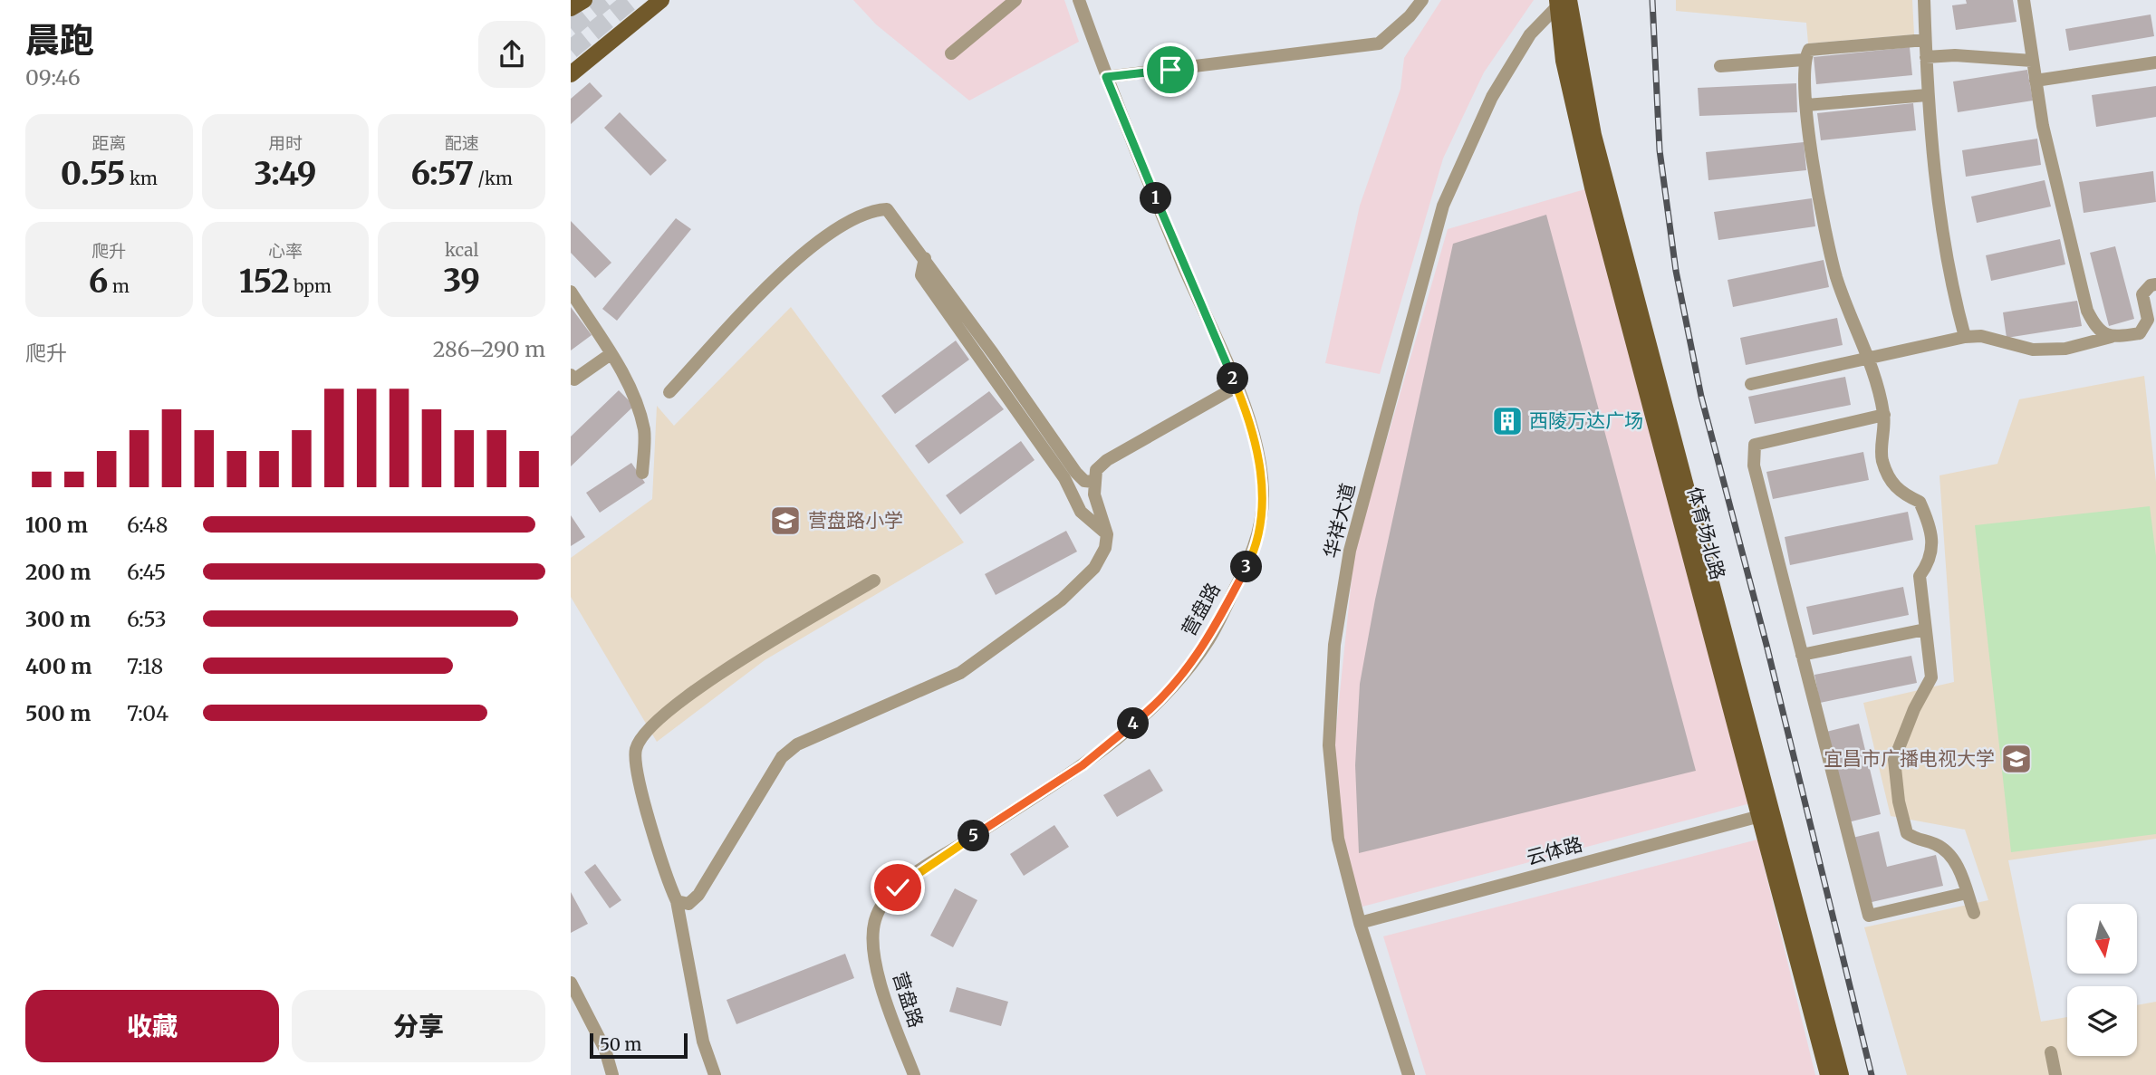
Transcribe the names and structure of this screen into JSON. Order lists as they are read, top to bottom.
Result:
{
  "streets": {
    "main road": ["体育场北路"],
    "street": ["华祥大道", "营盘路", "云体路"]
  },
  "crossings": [
    ["华祥大道", "体育场北路"],
    ["华祥大道", "云体路"],
    ["体育场北路", "云体路"]
  ],
  "places": {
    "building": ["西陵万达广场"],
    "school or university": ["营盘路小学", "宜昌市广播电视大学"]
  },
  "scale_bar": "50 m",
  "north": "bottom",
  "page": {
    "heading": ["晨跑", "09:46"],
    "stats": [
      ["距离", "0.55 km"],
      ["用时", "3:49"],
      ["配速", "6:57 /km"],
      ["爬升", "6 m"],
      ["心率", "152 bpm"],
      ["kcal", "39"]
    ],
    "pins": [
      "1",
      "2",
      "3",
      "4",
      "5"
    ],
    "chart": ["爬升", "286–290 m"],
    "list": [
      {
        "name": "100 m",
        "note": "6:48"
      },
      {
        "name": "200 m",
        "note": "6:45"
      },
      {
        "name": "300 m",
        "note": "6:53"
      },
      {
        "name": "400 m",
        "note": "7:18"
      },
      {
        "name": "500 m",
        "note": "7:04"
      }
    ],
    "buttons": ["收藏", "分享"],
    "scale": "50 m"
  }
}
